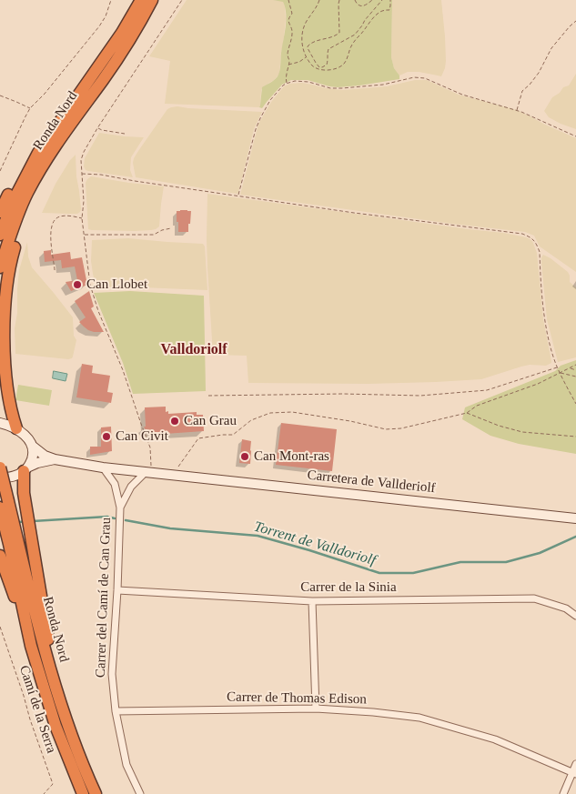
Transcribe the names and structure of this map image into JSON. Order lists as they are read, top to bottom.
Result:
{
  "streets": {
    "highway": ["Ronda Nord"],
    "street": [
      "Carretera de Vallderiolf",
      "Carrer de la Sinia",
      "Carrer del Camí de Can Grau",
      "Carrer de Thomas Edison"
    ],
    "path": ["Camí de la Serra"]
  },
  "crossings": [
    ["Carretera de Vallderiolf", "Carrer del Camí de Can Grau"],
    ["Carrer de la Sinia", "Carrer del Camí de Can Grau"],
    ["Carrer del Camí de Can Grau", "Carrer de Thomas Edison"]
  ],
  "districts": ["Valldoriolf"],
  "water": ["Torrent de Valldoriolf"],
  "places": [
    "Can Llobet",
    "Can Grau",
    "Can Civit",
    "Can Mont-ras"
  ]
}
